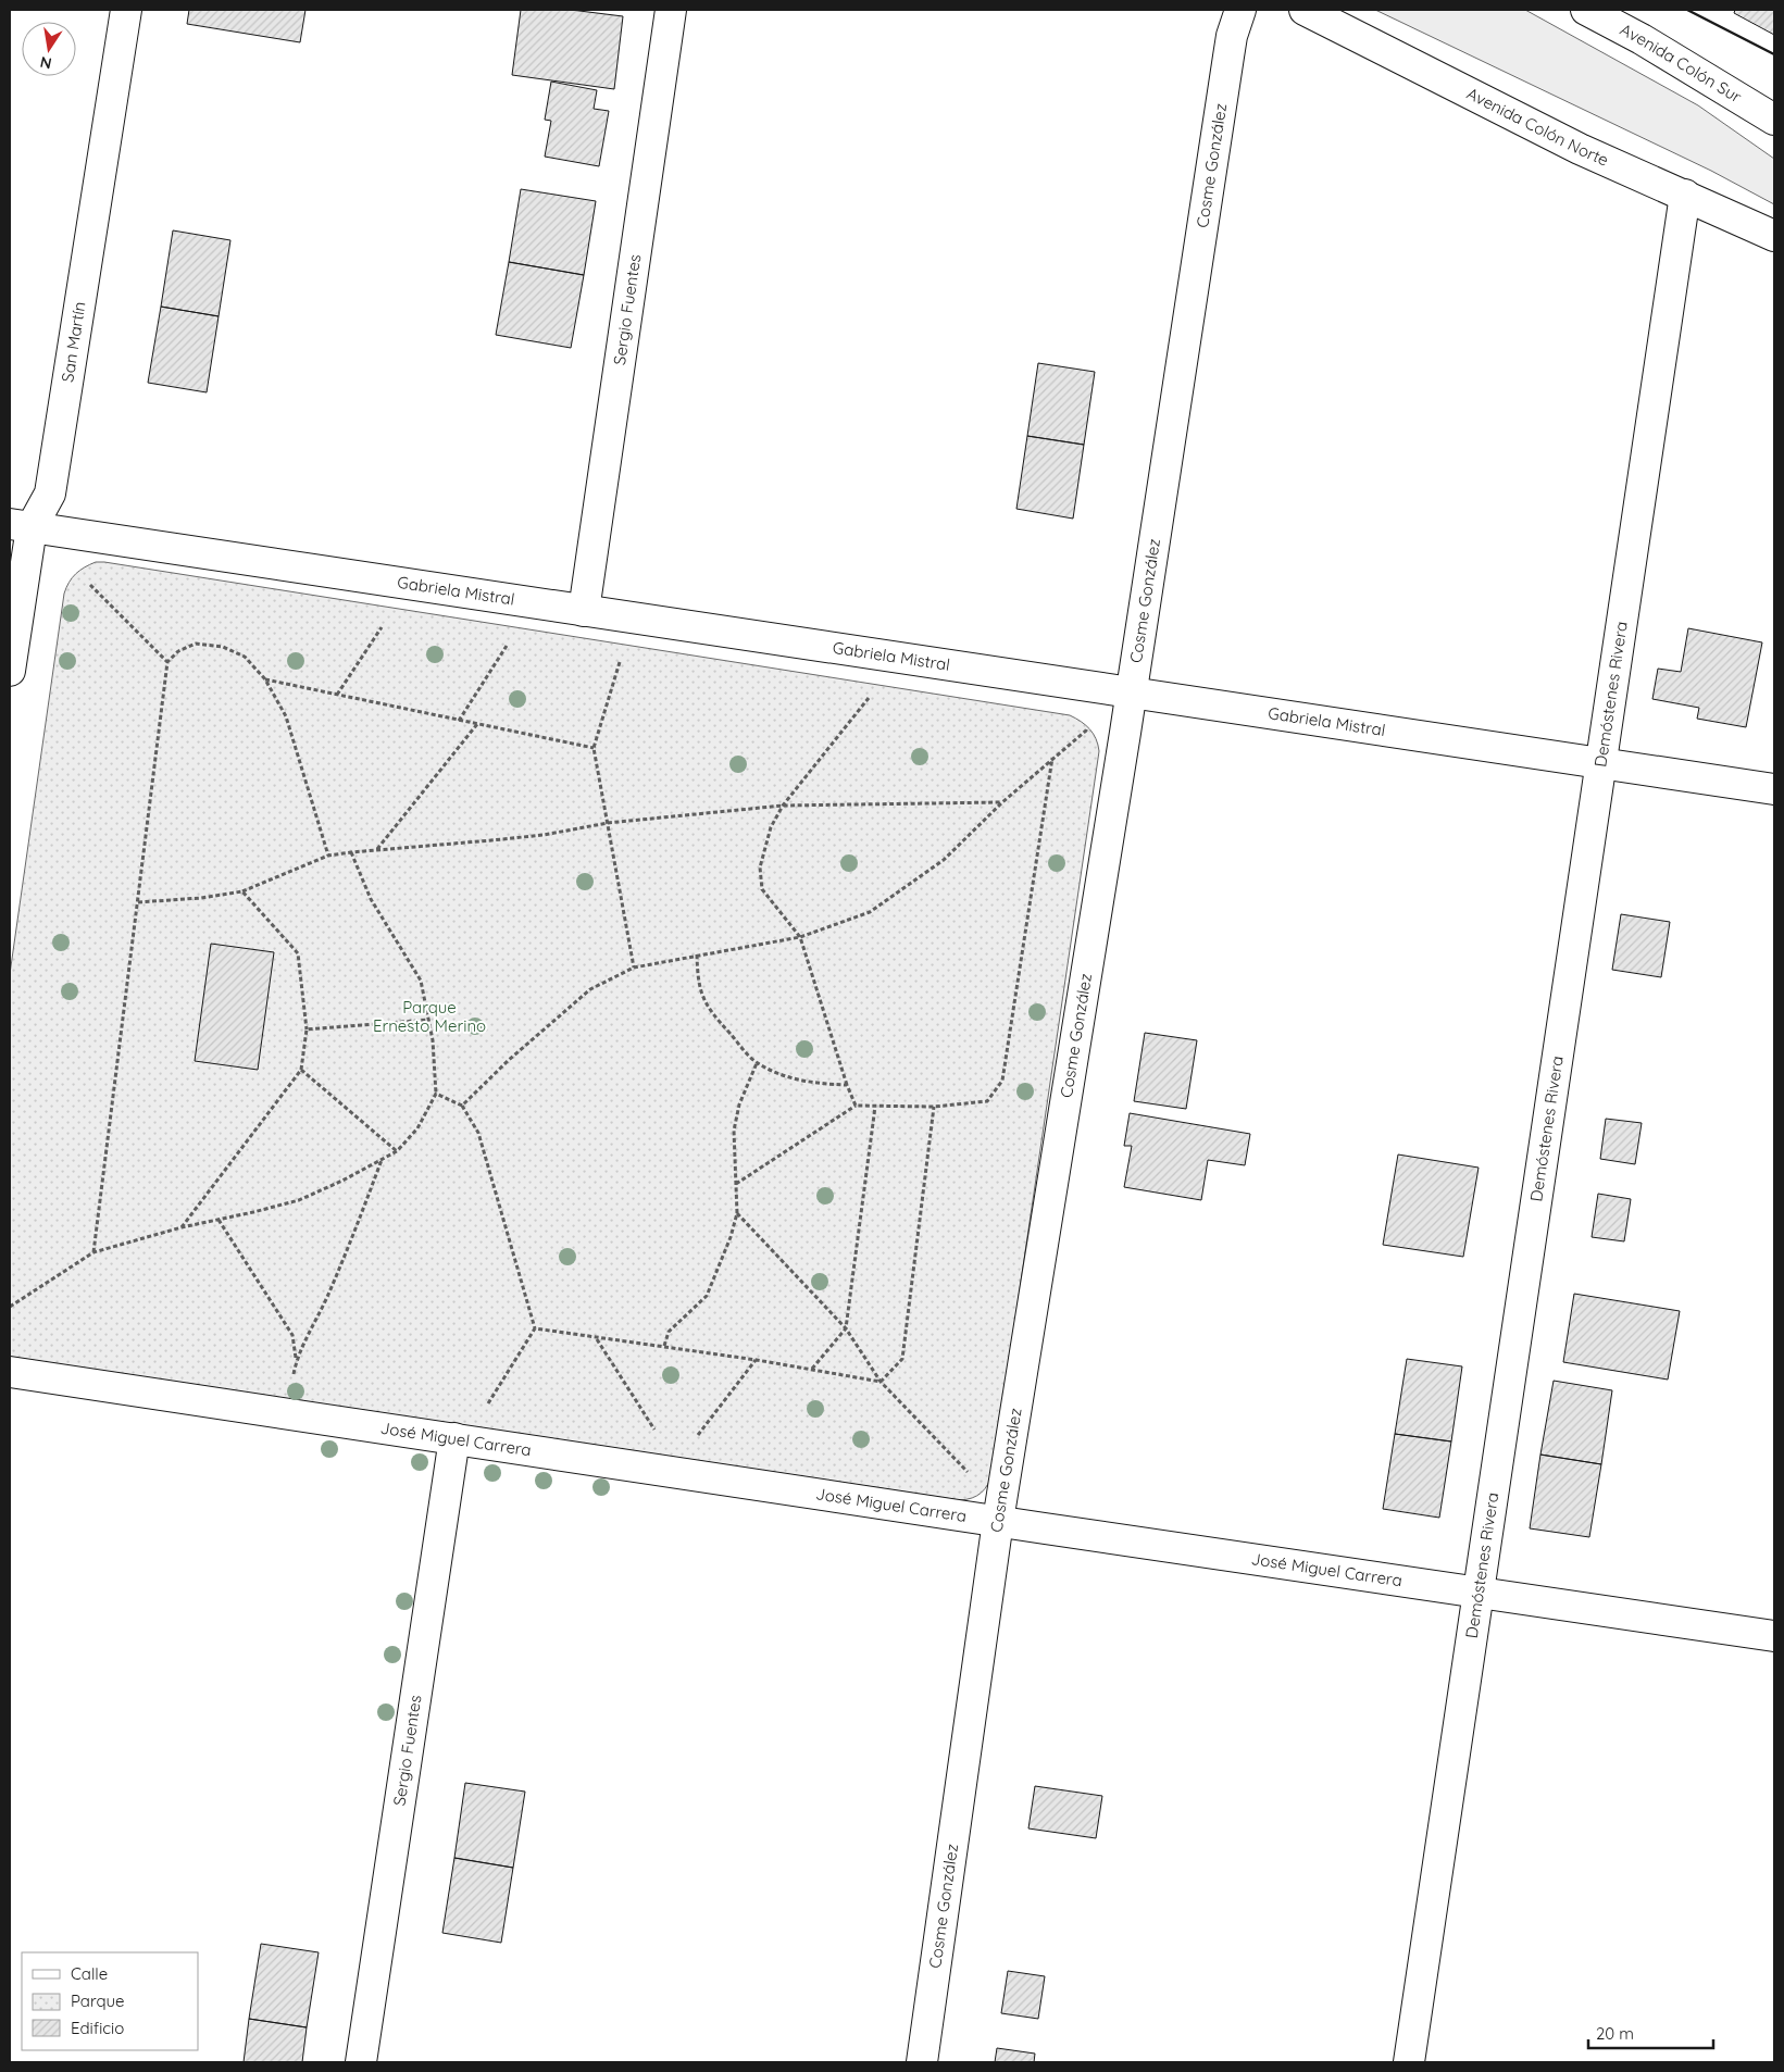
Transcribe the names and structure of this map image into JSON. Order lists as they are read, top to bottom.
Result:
{
  "streets": {
    "street": [
      "Avenida Colón Sur",
      "Avenida Colón Norte",
      "Cosme González",
      "Sergio Fuentes",
      "San Martín",
      "Gabriela Mistral",
      "Demóstenes Rivera",
      "José Miguel Carrera"
    ]
  },
  "crossings": [
    ["Avenida Colón Norte", "Demóstenes Rivera"],
    ["Cosme González", "Gabriela Mistral"],
    ["Cosme González", "José Miguel Carrera"],
    ["Sergio Fuentes", "Gabriela Mistral"],
    ["Sergio Fuentes", "José Miguel Carrera"],
    ["San Martín", "Gabriela Mistral"],
    ["Gabriela Mistral", "Demóstenes Rivera"],
    ["Demóstenes Rivera", "José Miguel Carrera"]
  ],
  "parks": ["Parque Ernesto Merino"],
  "legend": ["Calle", "Parque", "Edificio"],
  "scale_bar": "20 m",
  "north": "bottom"
}
